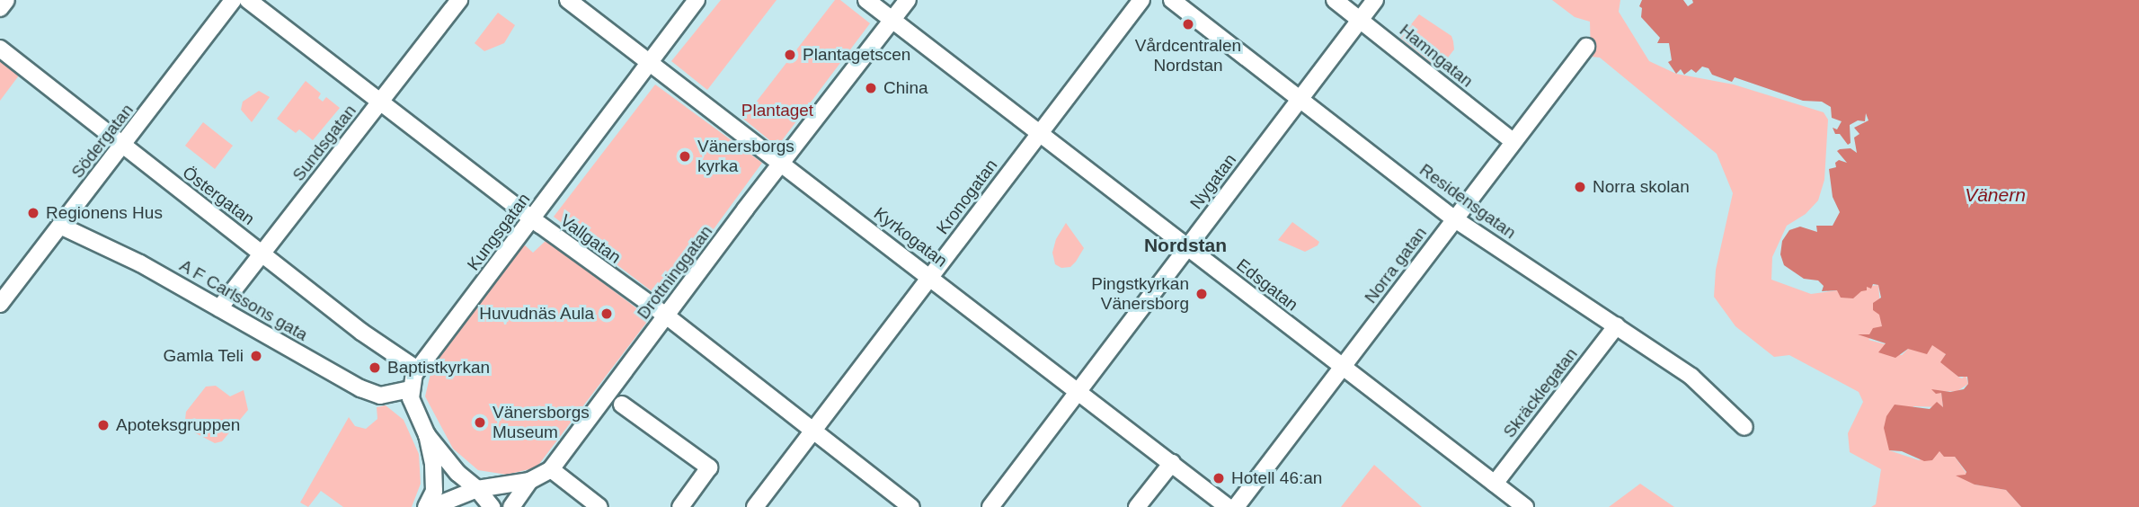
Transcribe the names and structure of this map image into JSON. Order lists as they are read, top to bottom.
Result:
{
  "streets": {
    "street": [
      "Hamngatan",
      "Södergatan",
      "Sundsgatan",
      "Nygatan",
      "Östergatan",
      "Kronogatan",
      "Residensgatan",
      "Kungsgatan",
      "Kyrkogatan",
      "Vallgatan",
      "Norra gatan",
      "Drottninggatan",
      "Edsgatan",
      "A F Carlssons gata",
      "Skräcklegatan"
    ]
  },
  "crossings": [
    ["Hamngatan", "Nygatan"],
    ["Hamngatan", "Norra gatan"],
    ["Södergatan", "Östergatan"],
    ["Södergatan", "A F Carlssons gata"],
    ["Sundsgatan", "Östergatan"],
    ["Sundsgatan", "Vallgatan"],
    ["Sundsgatan", "A F Carlssons gata"],
    ["Nygatan", "Residensgatan"],
    ["Nygatan", "Kyrkogatan"],
    ["Nygatan", "Edsgatan"],
    ["Östergatan", "Kungsgatan"],
    ["Kronogatan", "Kyrkogatan"],
    ["Kronogatan", "Vallgatan"],
    ["Kronogatan", "Edsgatan"],
    ["Residensgatan", "Norra gatan"],
    ["Residensgatan", "Skräcklegatan"],
    ["Kungsgatan", "Kyrkogatan"],
    ["Kungsgatan", "Vallgatan"],
    ["Kungsgatan", "A F Carlssons gata"],
    ["Kyrkogatan", "Drottninggatan"],
    ["Vallgatan", "Drottninggatan"],
    ["Norra gatan", "Edsgatan"],
    ["Drottninggatan", "Edsgatan"],
    ["Edsgatan", "Skräcklegatan"]
  ],
  "districts": ["Nordstan"],
  "water": ["Vänern"],
  "parks": ["Plantaget"],
  "places": [
    "Vårdcentralen Nordstan",
    "Plantagetscen",
    "China",
    "Vänersborgs kyrka",
    "Norra skolan",
    "Regionens Hus",
    "Pingstkyrkan Vänersborg",
    "Huvudnäs Aula",
    "Gamla Teli",
    "Baptistkyrkan",
    "Vänersborgs Museum",
    "Apoteksgruppen",
    "Hotell 46:an"
  ]
}
